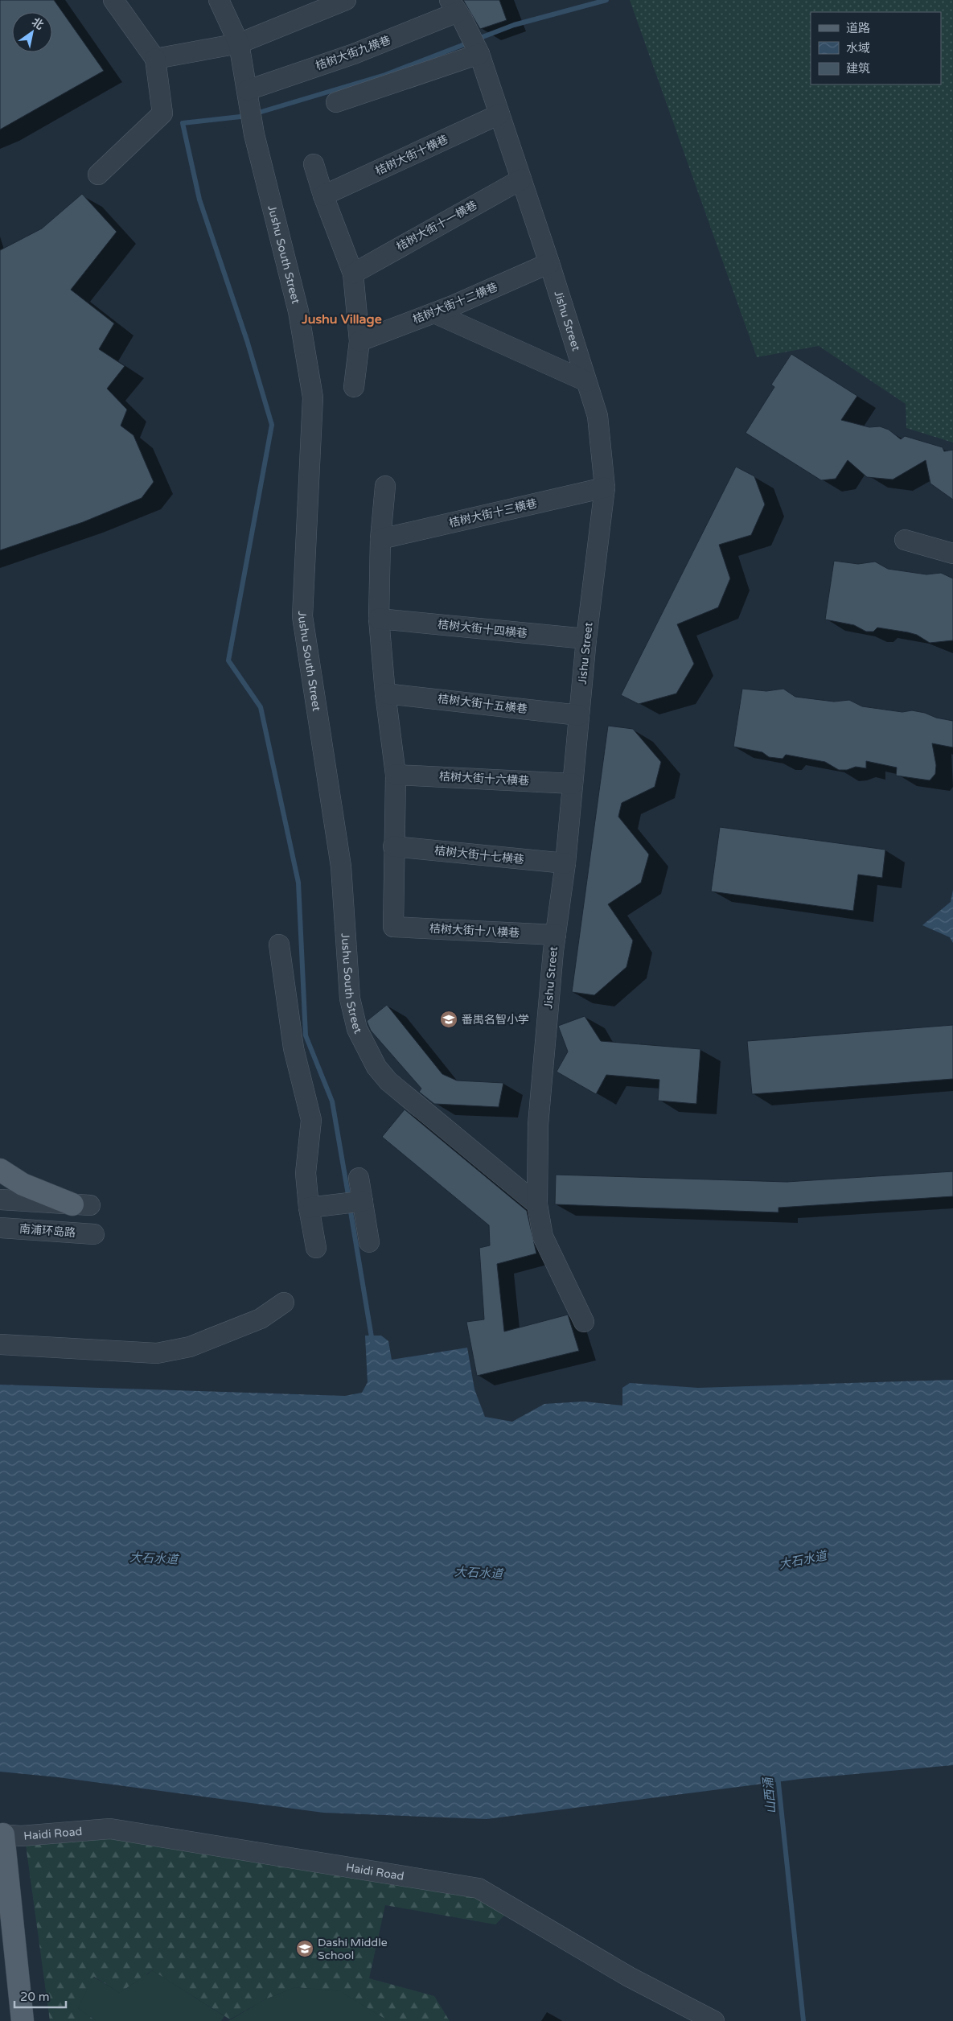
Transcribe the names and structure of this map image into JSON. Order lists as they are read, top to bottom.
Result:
{
  "streets": {
    "street": [
      "桔树大街九横巷",
      "桔树大街十横巷",
      "桔树大街十一横巷",
      "Jushu South Street",
      "桔树大街十二横巷",
      "Jishu Street",
      "桔树大街十三横巷",
      "桔树大街十四横巷",
      "桔树大街十五横巷",
      "桔树大街十六横巷",
      "桔树大街十七横巷",
      "桔树大街十八横巷",
      "南浦环岛路",
      "Haidi Road"
    ]
  },
  "crossings": [
    ["桔树大街九横巷", "Jushu South Street"],
    ["桔树大街九横巷", "Jishu Street"],
    ["桔树大街十横巷", "Jishu Street"],
    ["桔树大街十一横巷", "Jishu Street"],
    ["Jushu South Street", "Jishu Street"],
    ["桔树大街十二横巷", "Jishu Street"],
    ["Jishu Street", "桔树大街十三横巷"],
    ["Jishu Street", "桔树大街十四横巷"],
    ["Jishu Street", "桔树大街十五横巷"],
    ["Jishu Street", "桔树大街十六横巷"],
    ["Jishu Street", "桔树大街十七横巷"],
    ["Jishu Street", "桔树大街十八横巷"],
    ["桔树大街十七横巷", "桔树大街十八横巷"]
  ],
  "districts": ["Jushu Village"],
  "water": ["大石水道", "山西涌"],
  "places": {
    "school or university": ["番禺名智小学", "Dashi Middle School"]
  },
  "legend": ["道路", "水域", "建筑"],
  "scale_bar": "20 m",
  "north": "top right"
}
